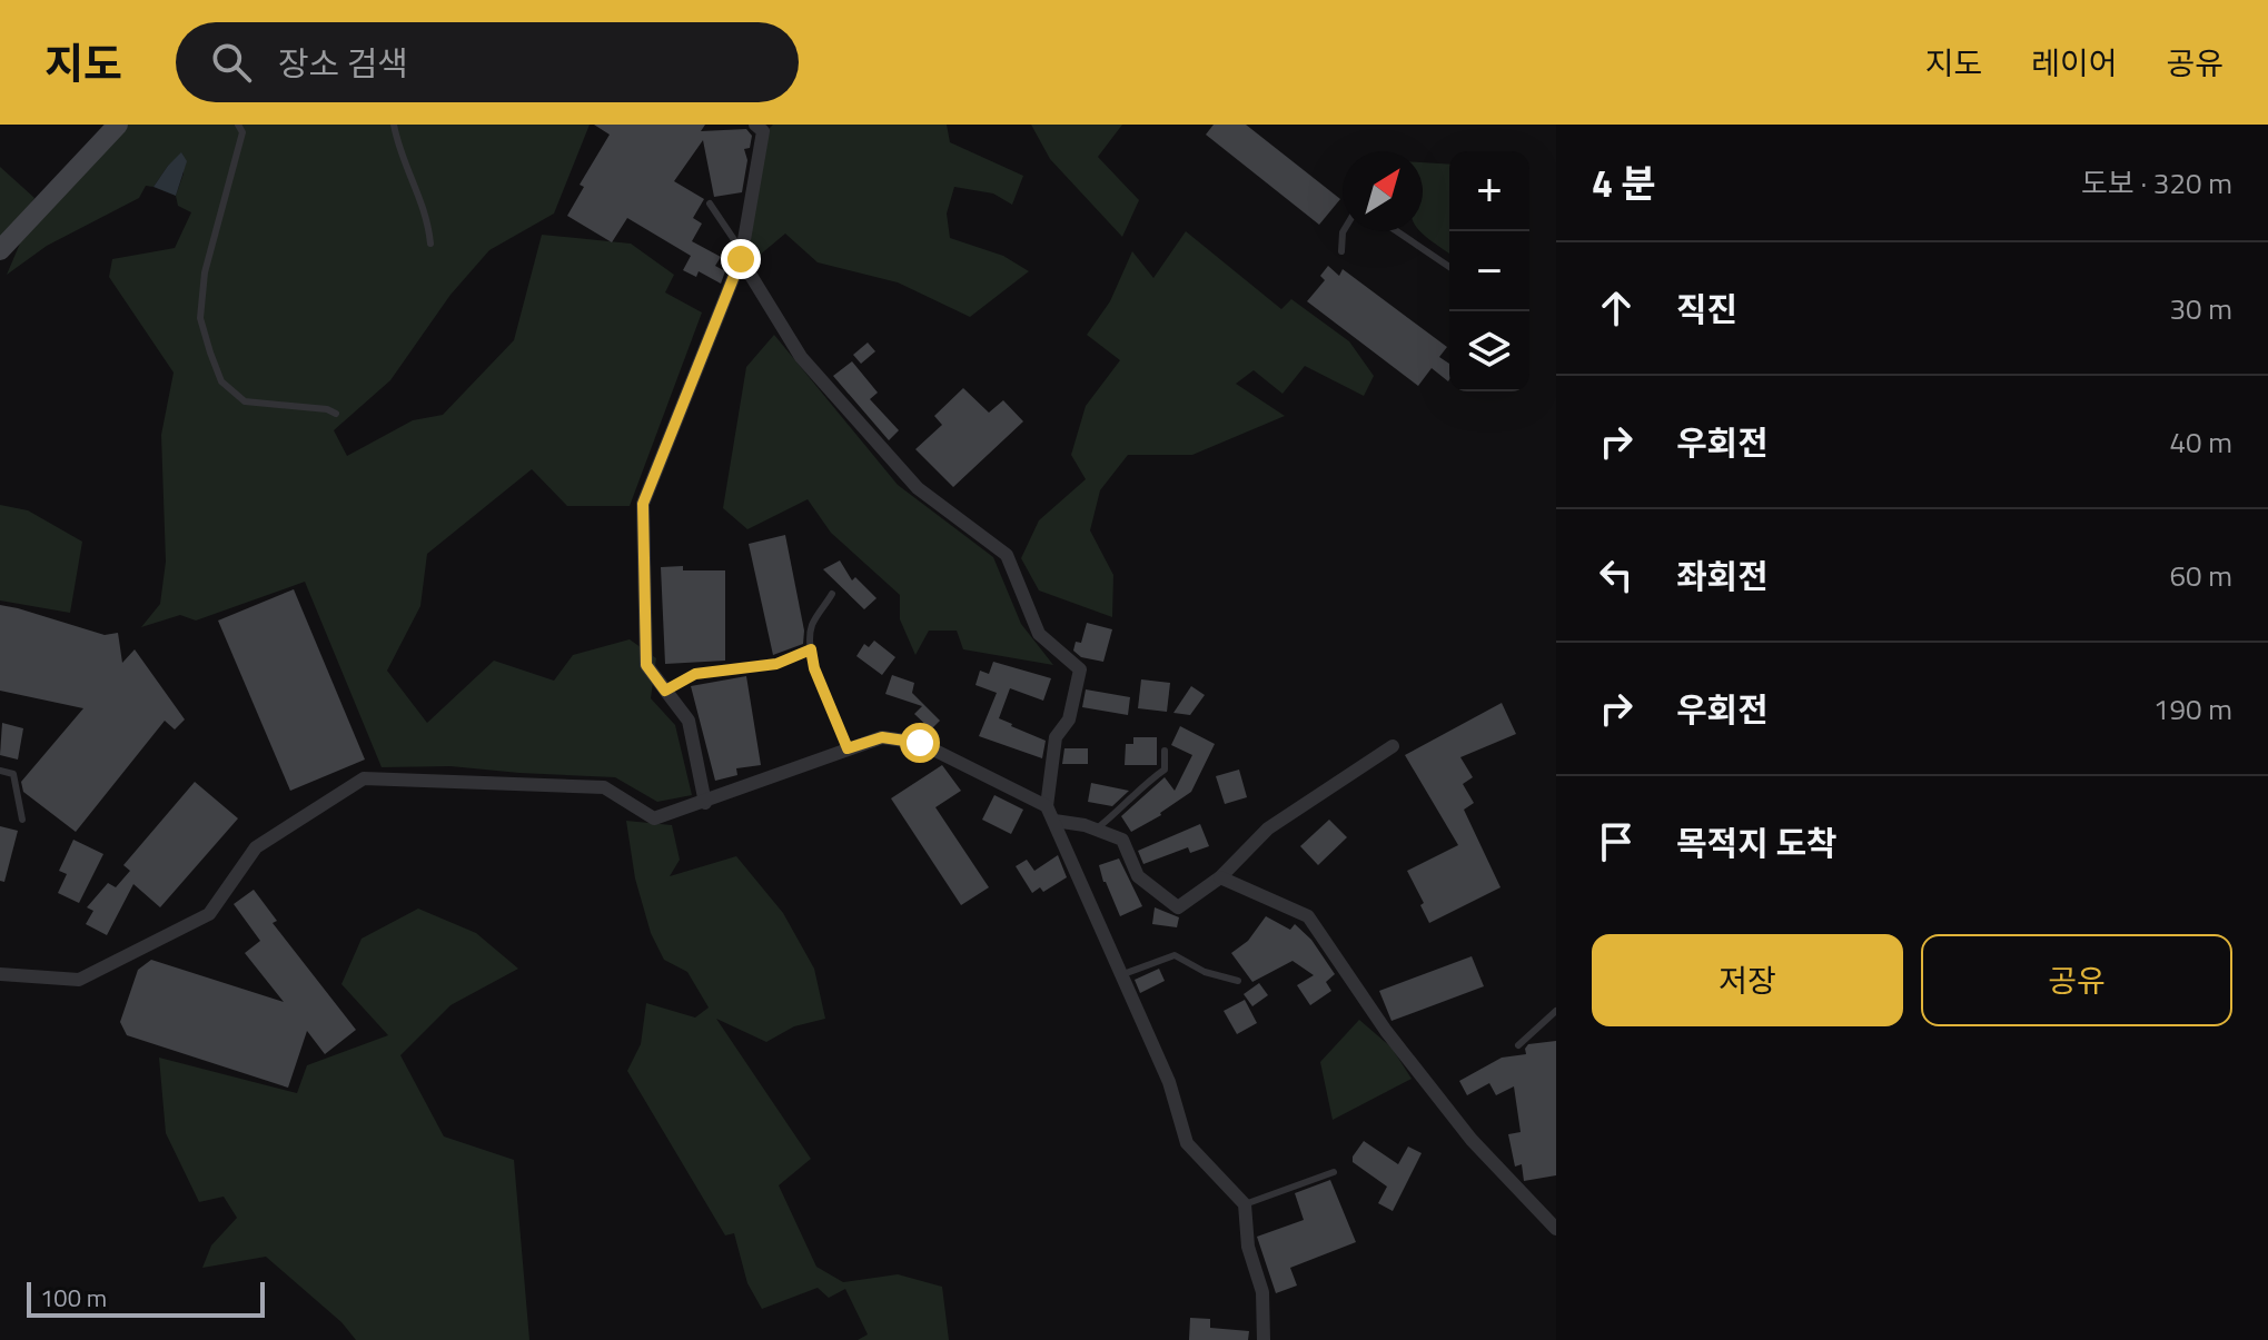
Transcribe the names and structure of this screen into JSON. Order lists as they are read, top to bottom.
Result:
{
  "scale_bar": "100 m",
  "north": "top right",
  "page": {
    "header": "지도",
    "search": "장소 검색",
    "nav": ["지도", "레이어", "공유"],
    "heading": ["4 분", "도보 · 320 m"],
    "map_buttons": ["+", "−"],
    "list": [
      ["직진", "30 m"],
      ["우회전", "40 m"],
      ["좌회전", "60 m"],
      ["우회전", "190 m"],
      "목적지 도착"
    ],
    "buttons": ["저장", "공유"],
    "scale": "100 m"
  }
}
